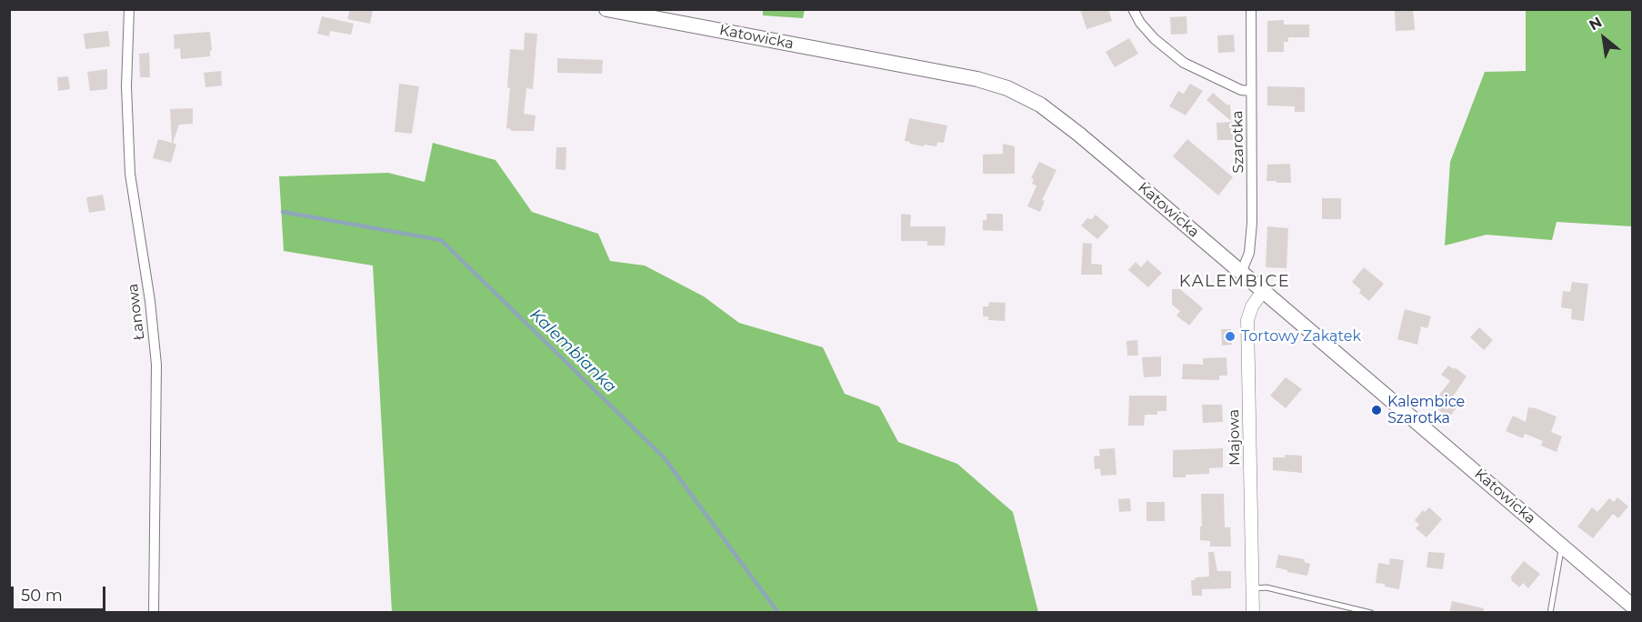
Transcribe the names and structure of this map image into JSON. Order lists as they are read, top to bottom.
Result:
{
  "streets": {
    "main road": ["Katowicka"],
    "street": ["Szarotka", "Łanowa", "Majowa"]
  },
  "crossings": [
    ["Katowicka", "Szarotka"],
    ["Katowicka", "Majowa"]
  ],
  "districts": ["KALEMBICE"],
  "water": ["Kalembianka"],
  "places": ["Tortowy Zakątek", "Kalembice Szarotka"],
  "scale_bar": "50 m",
  "north": "top left"
}
